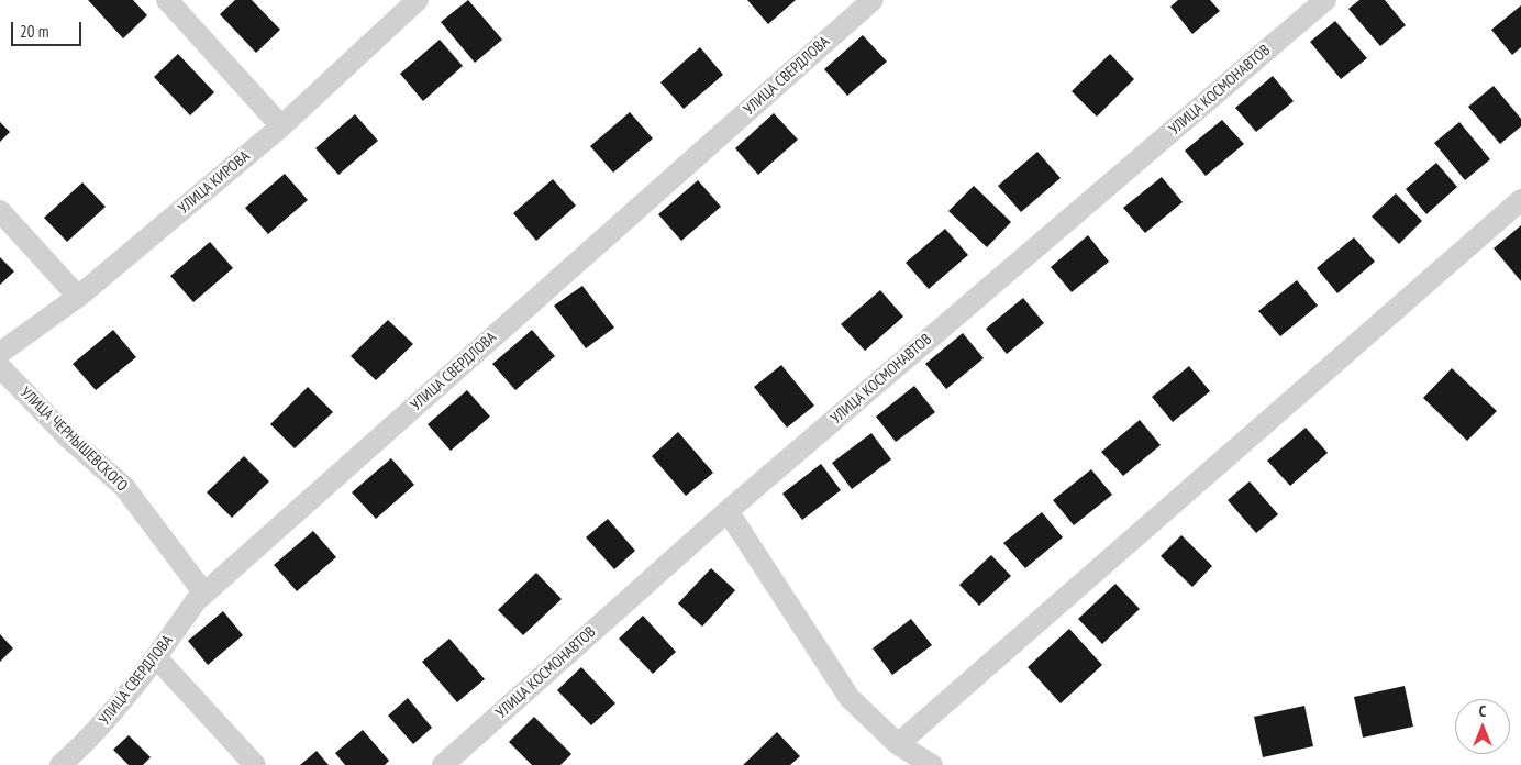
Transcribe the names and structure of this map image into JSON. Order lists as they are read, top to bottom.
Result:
{
  "streets": {
    "street": [
      "УЛИЦА СВЕРДЛОВА",
      "УЛИЦА КОСМОНАВТОВ",
      "УЛИЦА КИРОВА",
      "УЛИЦА ЧЕРНЫШЕВСКОГО"
    ]
  },
  "crossings": [
    ["УЛИЦА СВЕРДЛОВА", "УЛИЦА ЧЕРНЫШЕВСКОГО"]
  ],
  "scale_bar": "20 m",
  "north": "top"
}
